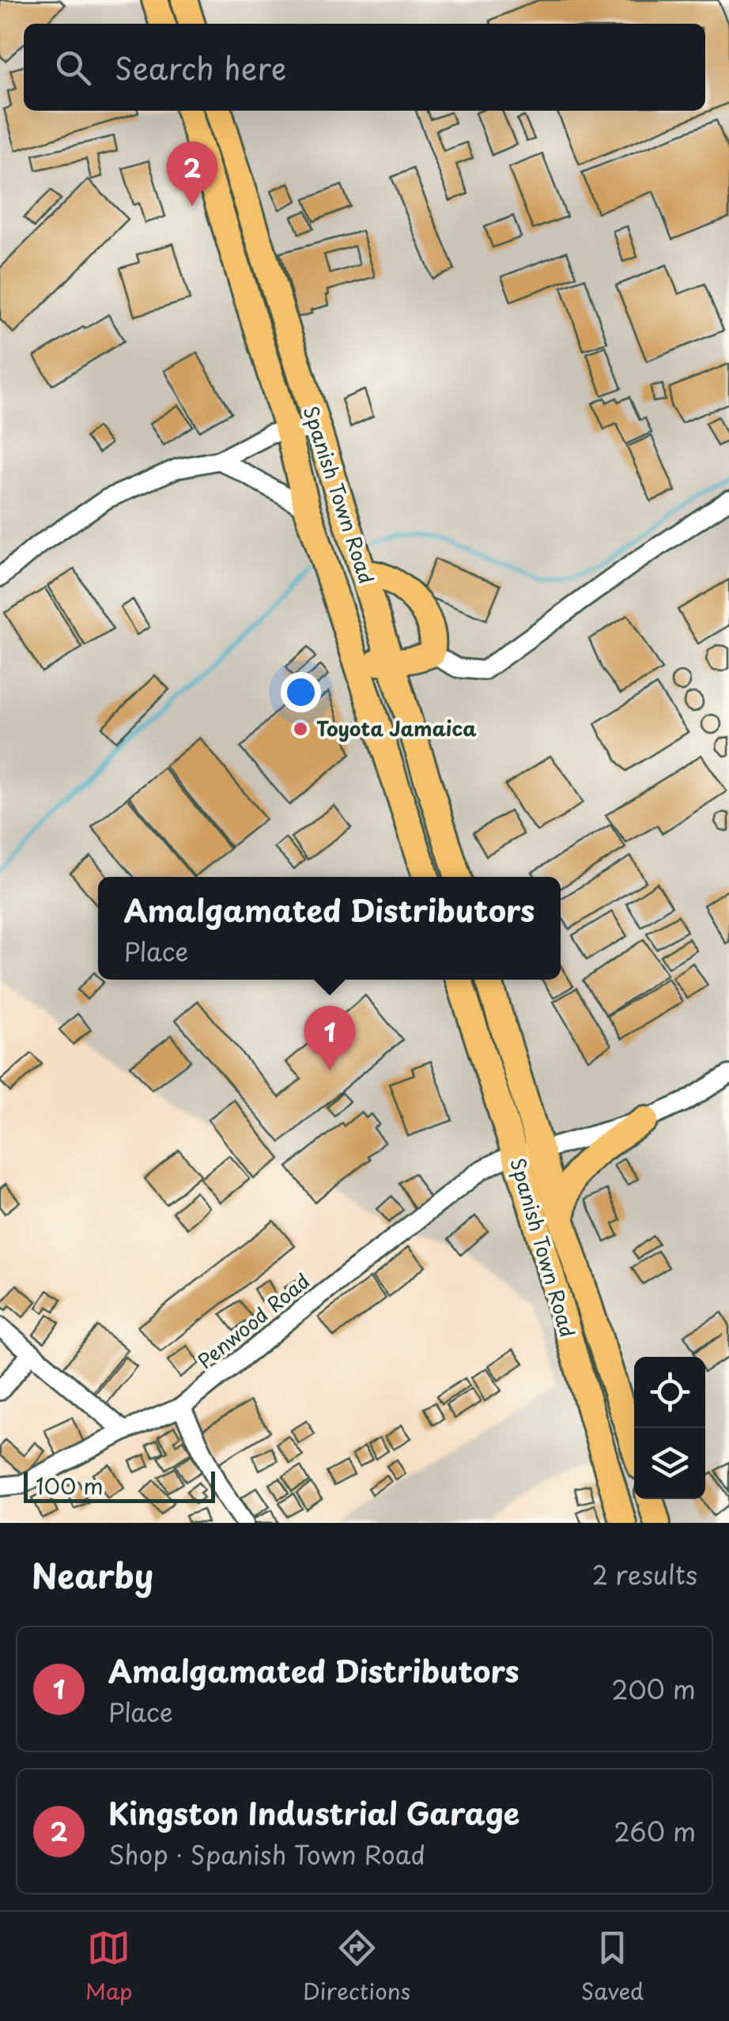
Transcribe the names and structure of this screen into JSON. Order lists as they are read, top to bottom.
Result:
{
  "streets": {
    "highway": ["Spanish Town Road"],
    "street": ["Penwood Road"]
  },
  "crossings": [
    ["Spanish Town Road", "Penwood Road"]
  ],
  "places": ["Toyota Jamaica"],
  "scale_bar": "100 m",
  "page": {
    "search": "Search here",
    "pins": ["2", "1"],
    "popup": ["Amalgamated Distributors", "Place"],
    "scale": "100 m",
    "heading": ["Nearby", "2 results"],
    "list": [
      {
        "mark": "1",
        "name": "Amalgamated Distributors",
        "note": "Place",
        "value": "200 m"
      },
      {
        "mark": "2",
        "name": "Kingston Industrial Garage",
        "note": "Shop · Spanish Town Road",
        "value": "260 m"
      }
    ],
    "nav": ["Map", "Directions", "Saved"]
  }
}
